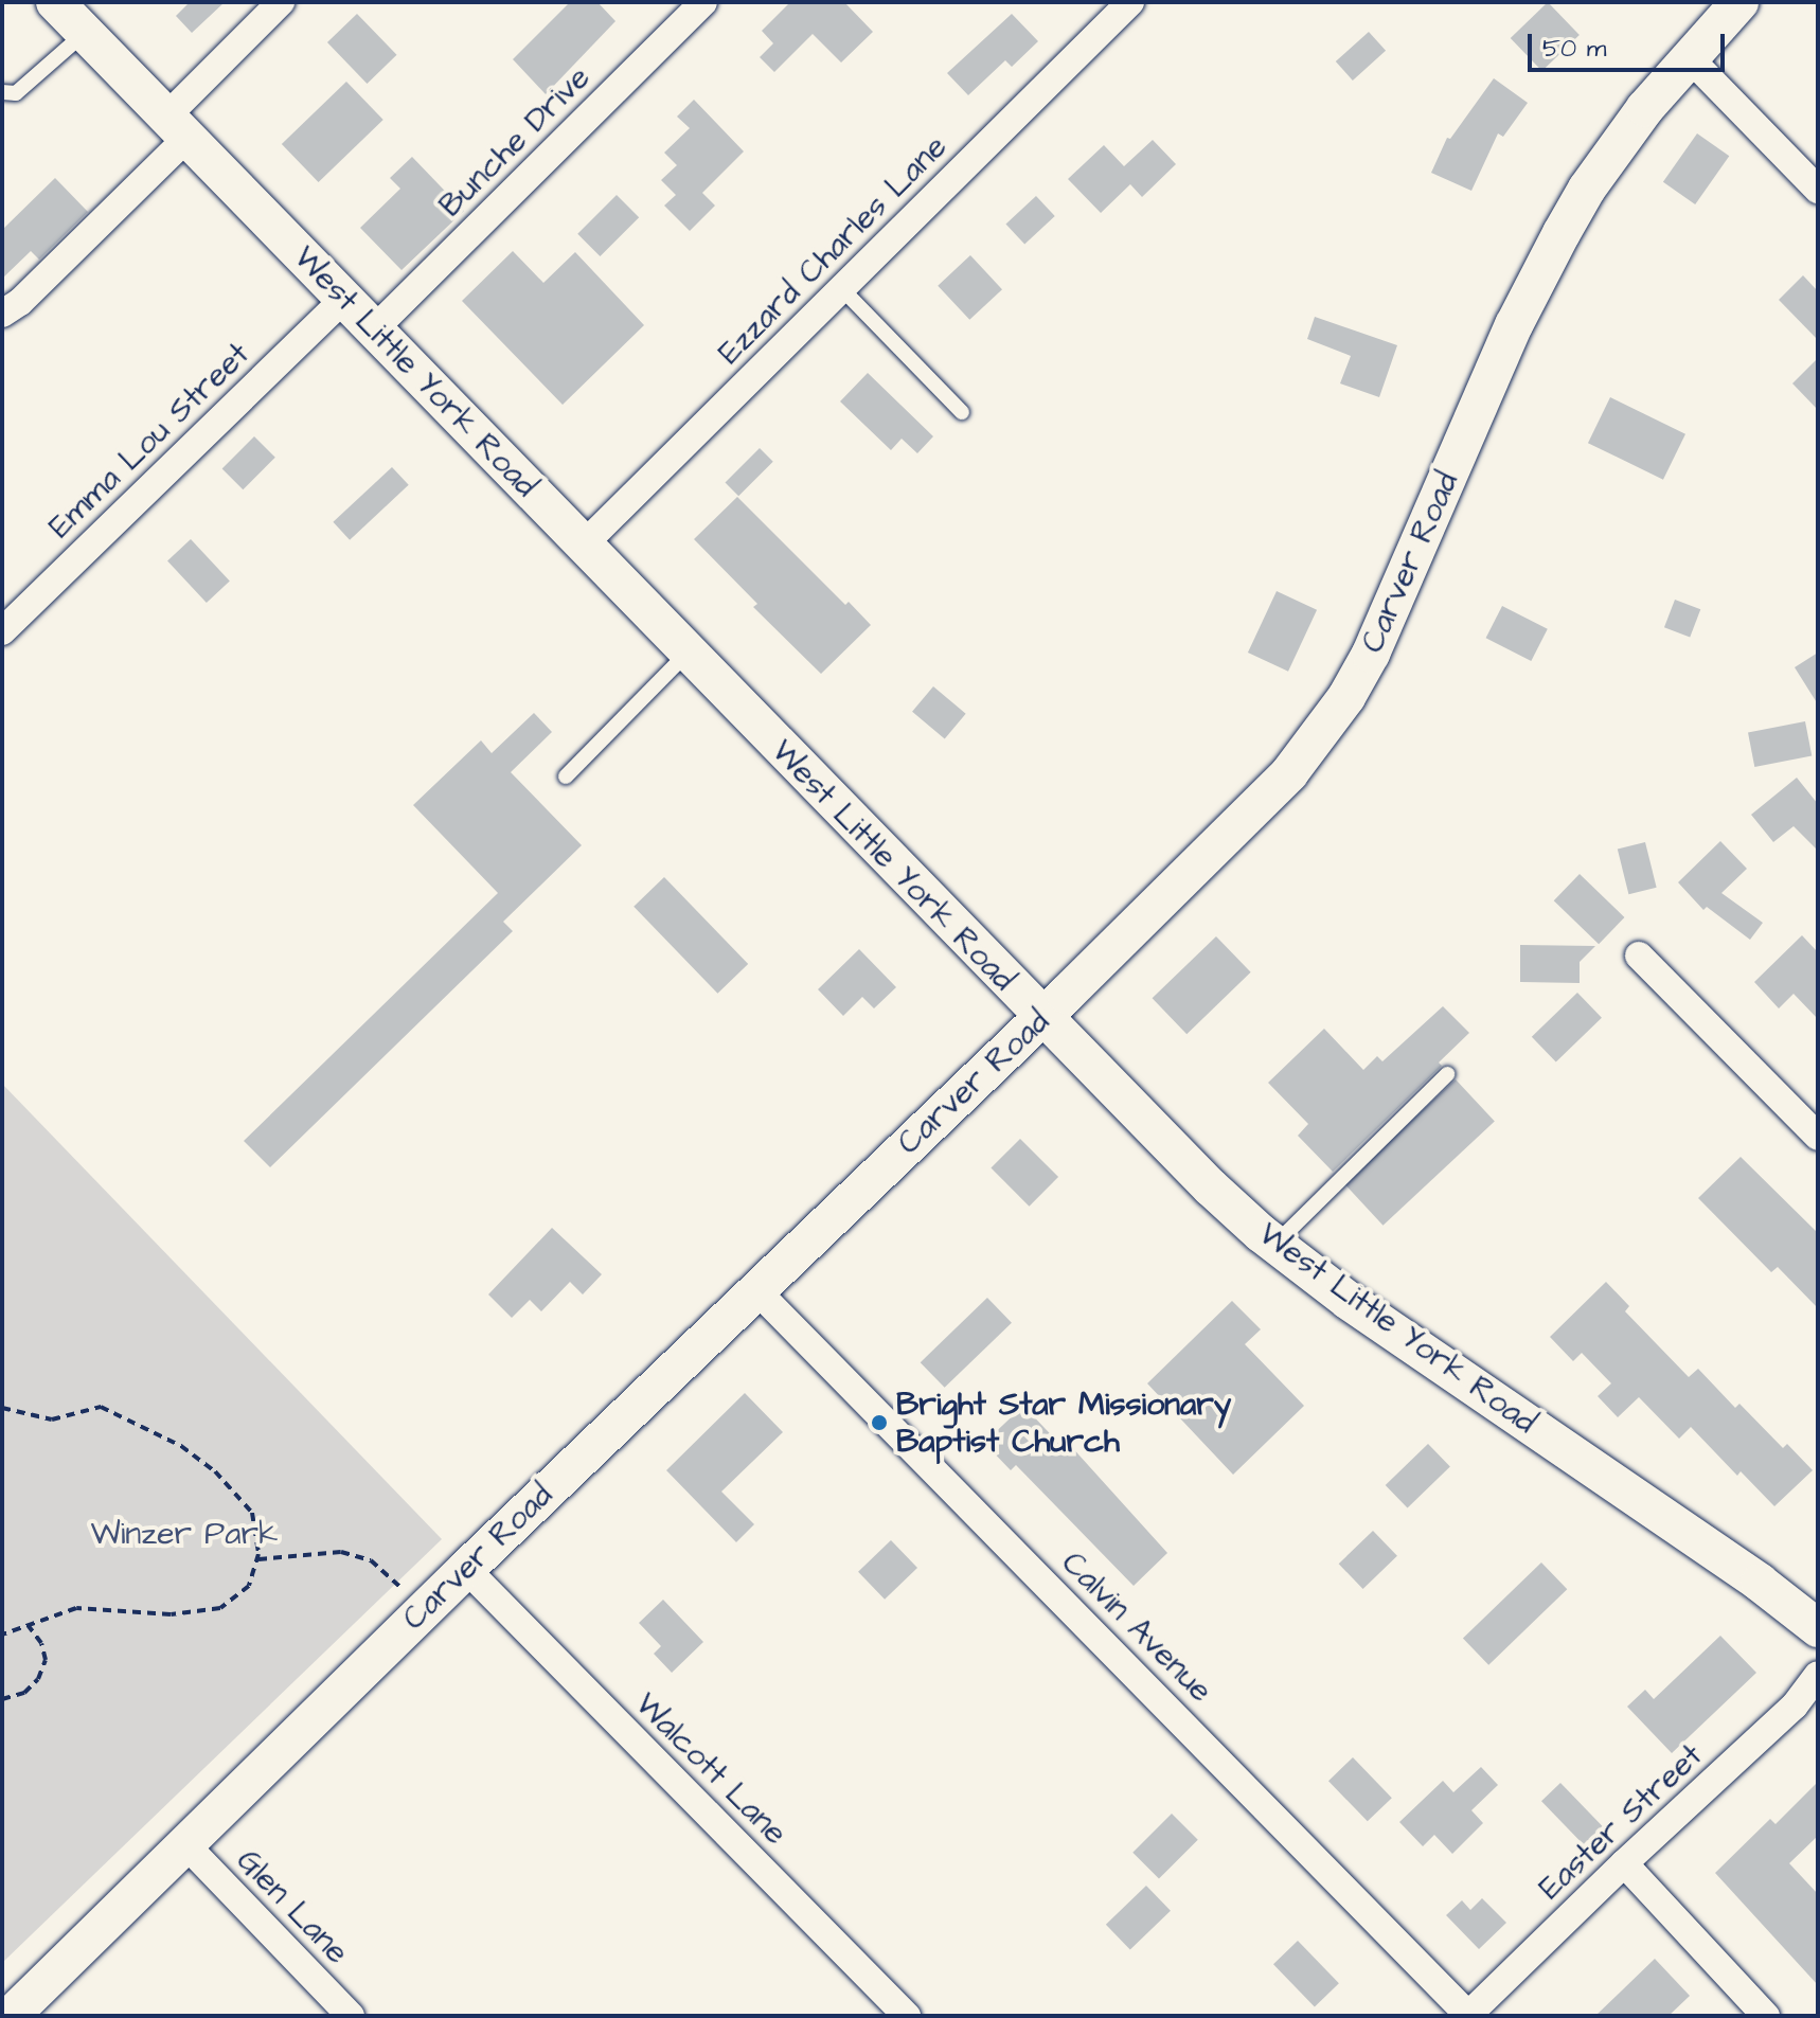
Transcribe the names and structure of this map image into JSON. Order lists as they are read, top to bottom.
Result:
{
  "streets": {
    "street": [
      "Bunche Drive",
      "Ezzard Charles Lane",
      "West Little York Road",
      "Emma Lou Street",
      "Carver Road",
      "Calvin Avenue",
      "Walcott Lane",
      "Easter Street",
      "Glen Lane"
    ]
  },
  "crossings": [
    ["Bunche Drive", "West Little York Road"],
    ["Ezzard Charles Lane", "West Little York Road"],
    ["West Little York Road", "Emma Lou Street"],
    ["West Little York Road", "Carver Road"],
    ["Carver Road", "Calvin Avenue"],
    ["Carver Road", "Walcott Lane"],
    ["Carver Road", "Glen Lane"],
    ["Calvin Avenue", "Easter Street"]
  ],
  "parks": ["Winzer Park"],
  "places": ["Bright Star Missionary Baptist Church"],
  "scale_bar": "50 m"
}
